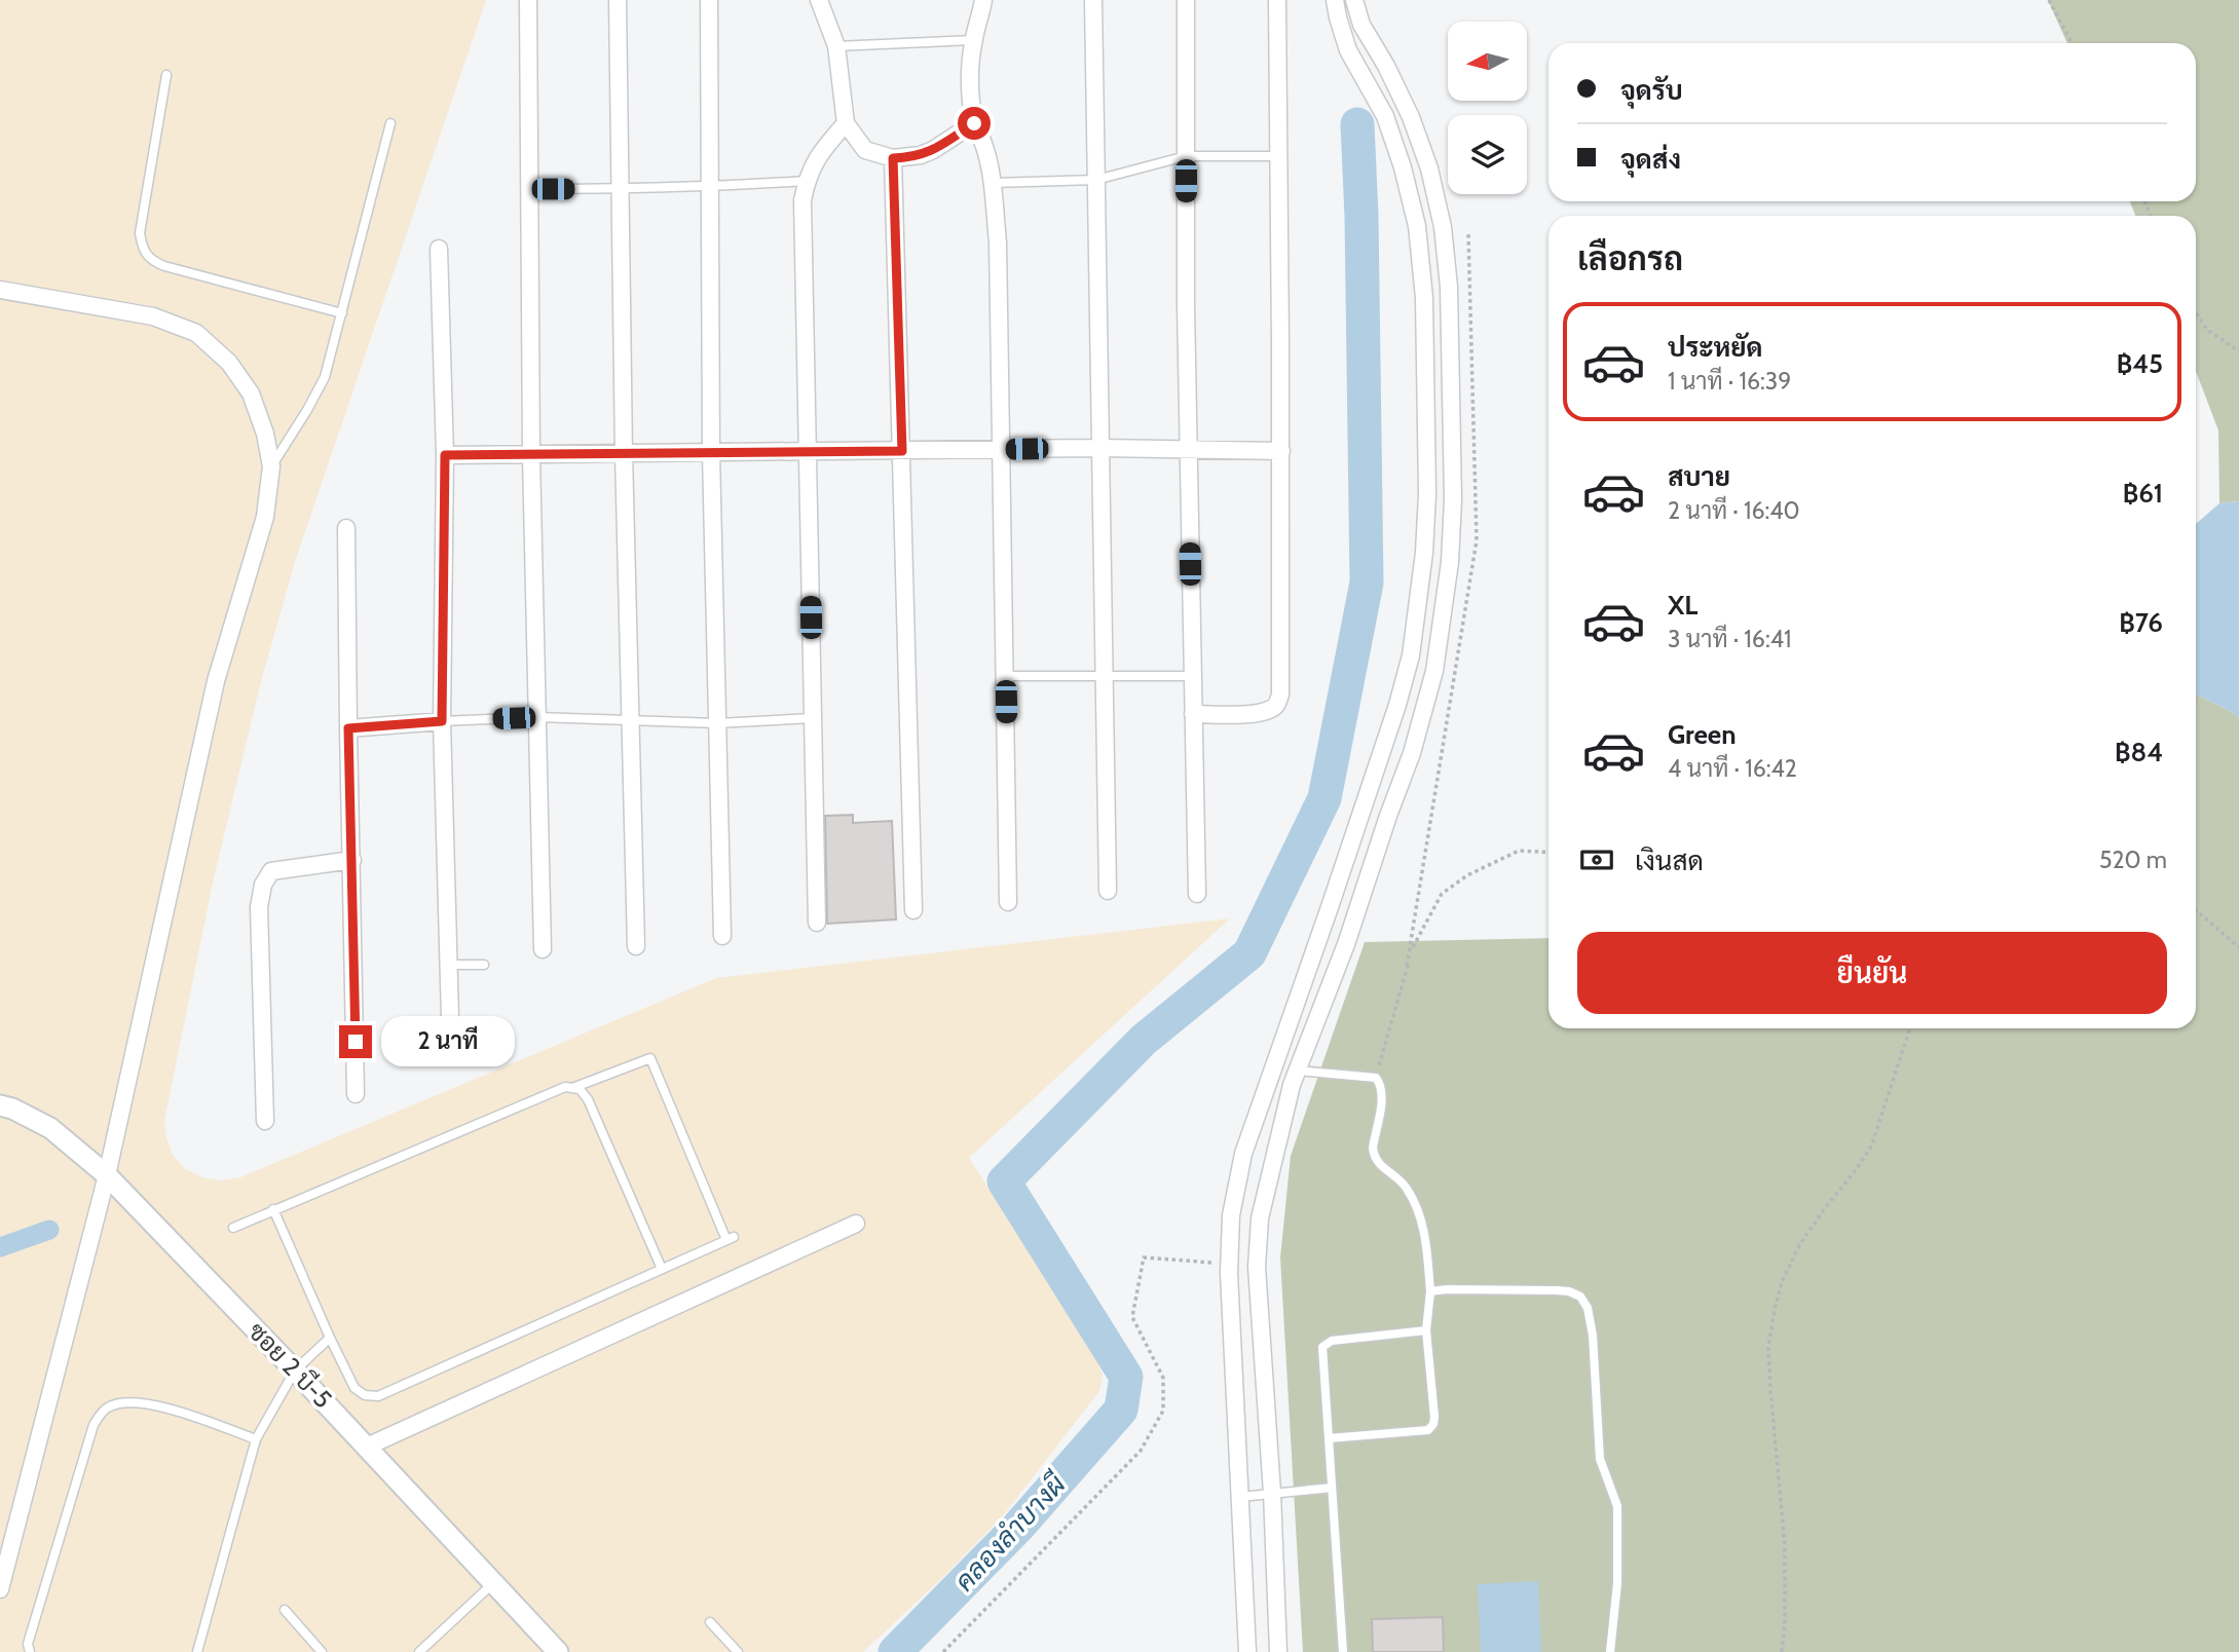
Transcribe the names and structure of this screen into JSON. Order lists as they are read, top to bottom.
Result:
{
  "streets": {
    "street": ["ซอย 2 บี-5"]
  },
  "water": ["คลองลำบางผี"],
  "north": "left",
  "page": {
    "banner": ["จุดรับ", "จุดส่ง"],
    "heading": "เลือกรถ",
    "list": [
      {
        "name": "ประหยัด",
        "note": "1 นาที · 16:39",
        "value": "฿45"
      },
      {
        "name": "สบาย",
        "note": "2 นาที · 16:40",
        "value": "฿61"
      },
      {
        "name": "XL",
        "note": "3 นาที · 16:41",
        "value": "฿76"
      },
      {
        "name": "Green",
        "note": "4 นาที · 16:42",
        "value": "฿84"
      }
    ],
    "pay": ["เงินสด", "520 m"],
    "buttons": "ยืนยัน",
    "bubble": "2 นาที"
  }
}
